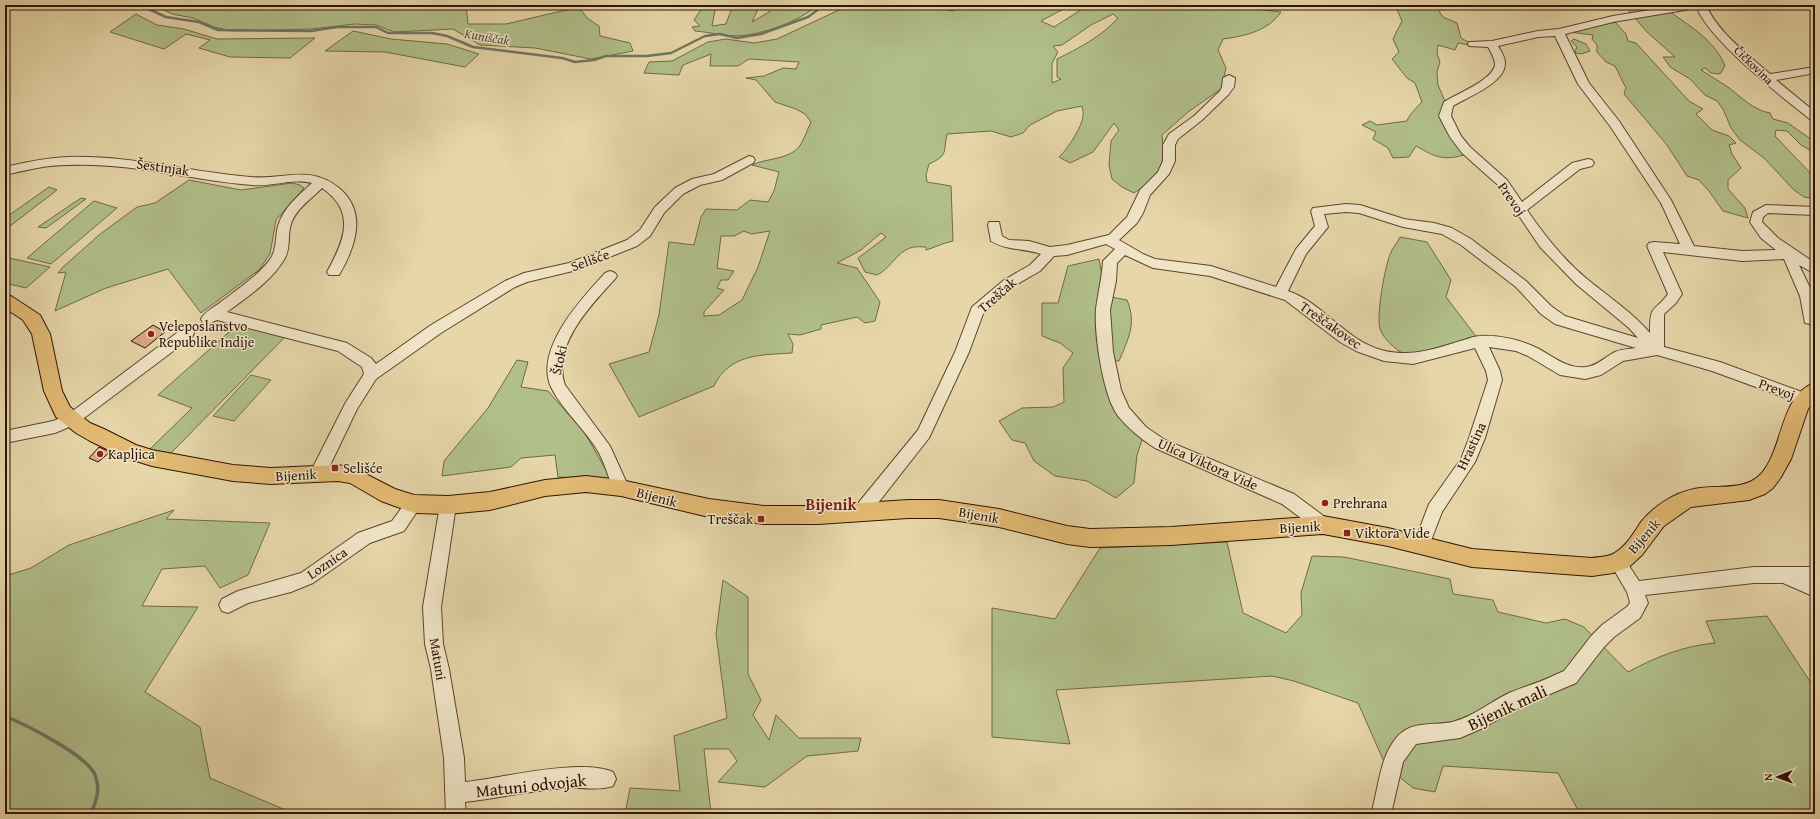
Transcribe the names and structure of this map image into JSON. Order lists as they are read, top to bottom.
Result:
{
  "streets": {
    "main road": ["Bijenik"],
    "street": [
      "Čičkovina",
      "Šestinjak",
      "Prevoj",
      "Selišće",
      "Treščak",
      "Treščakovec",
      "Štoki",
      "Hrastina",
      "Ulica Viktora Vide",
      "Loznica",
      "Matuni",
      "Bijenik mali",
      "Matuni odvojak"
    ]
  },
  "crossings": [
    ["Prevoj", "Treščakovec"],
    ["Prevoj", "Bijenik"],
    ["Selišće", "Bijenik"],
    ["Treščak", "Bijenik"],
    ["Treščakovec", "Hrastina"],
    ["Treščakovec", "Ulica Viktora Vide"],
    ["Štoki", "Bijenik"],
    ["Hrastina", "Bijenik"],
    ["Ulica Viktora Vide", "Bijenik"],
    ["Bijenik", "Loznica"],
    ["Bijenik", "Matuni"],
    ["Bijenik", "Bijenik mali"],
    ["Matuni", "Matuni odvojak"]
  ],
  "districts": ["Bijenik"],
  "water": ["Kuniščak"],
  "places": {
    "other": ["Veleposlanstvo Republike Indije", "Kapljica", "Prehrana"],
    "transit": ["Selišće", "Treščak", "Viktora Vide"]
  },
  "north": "left"
}
